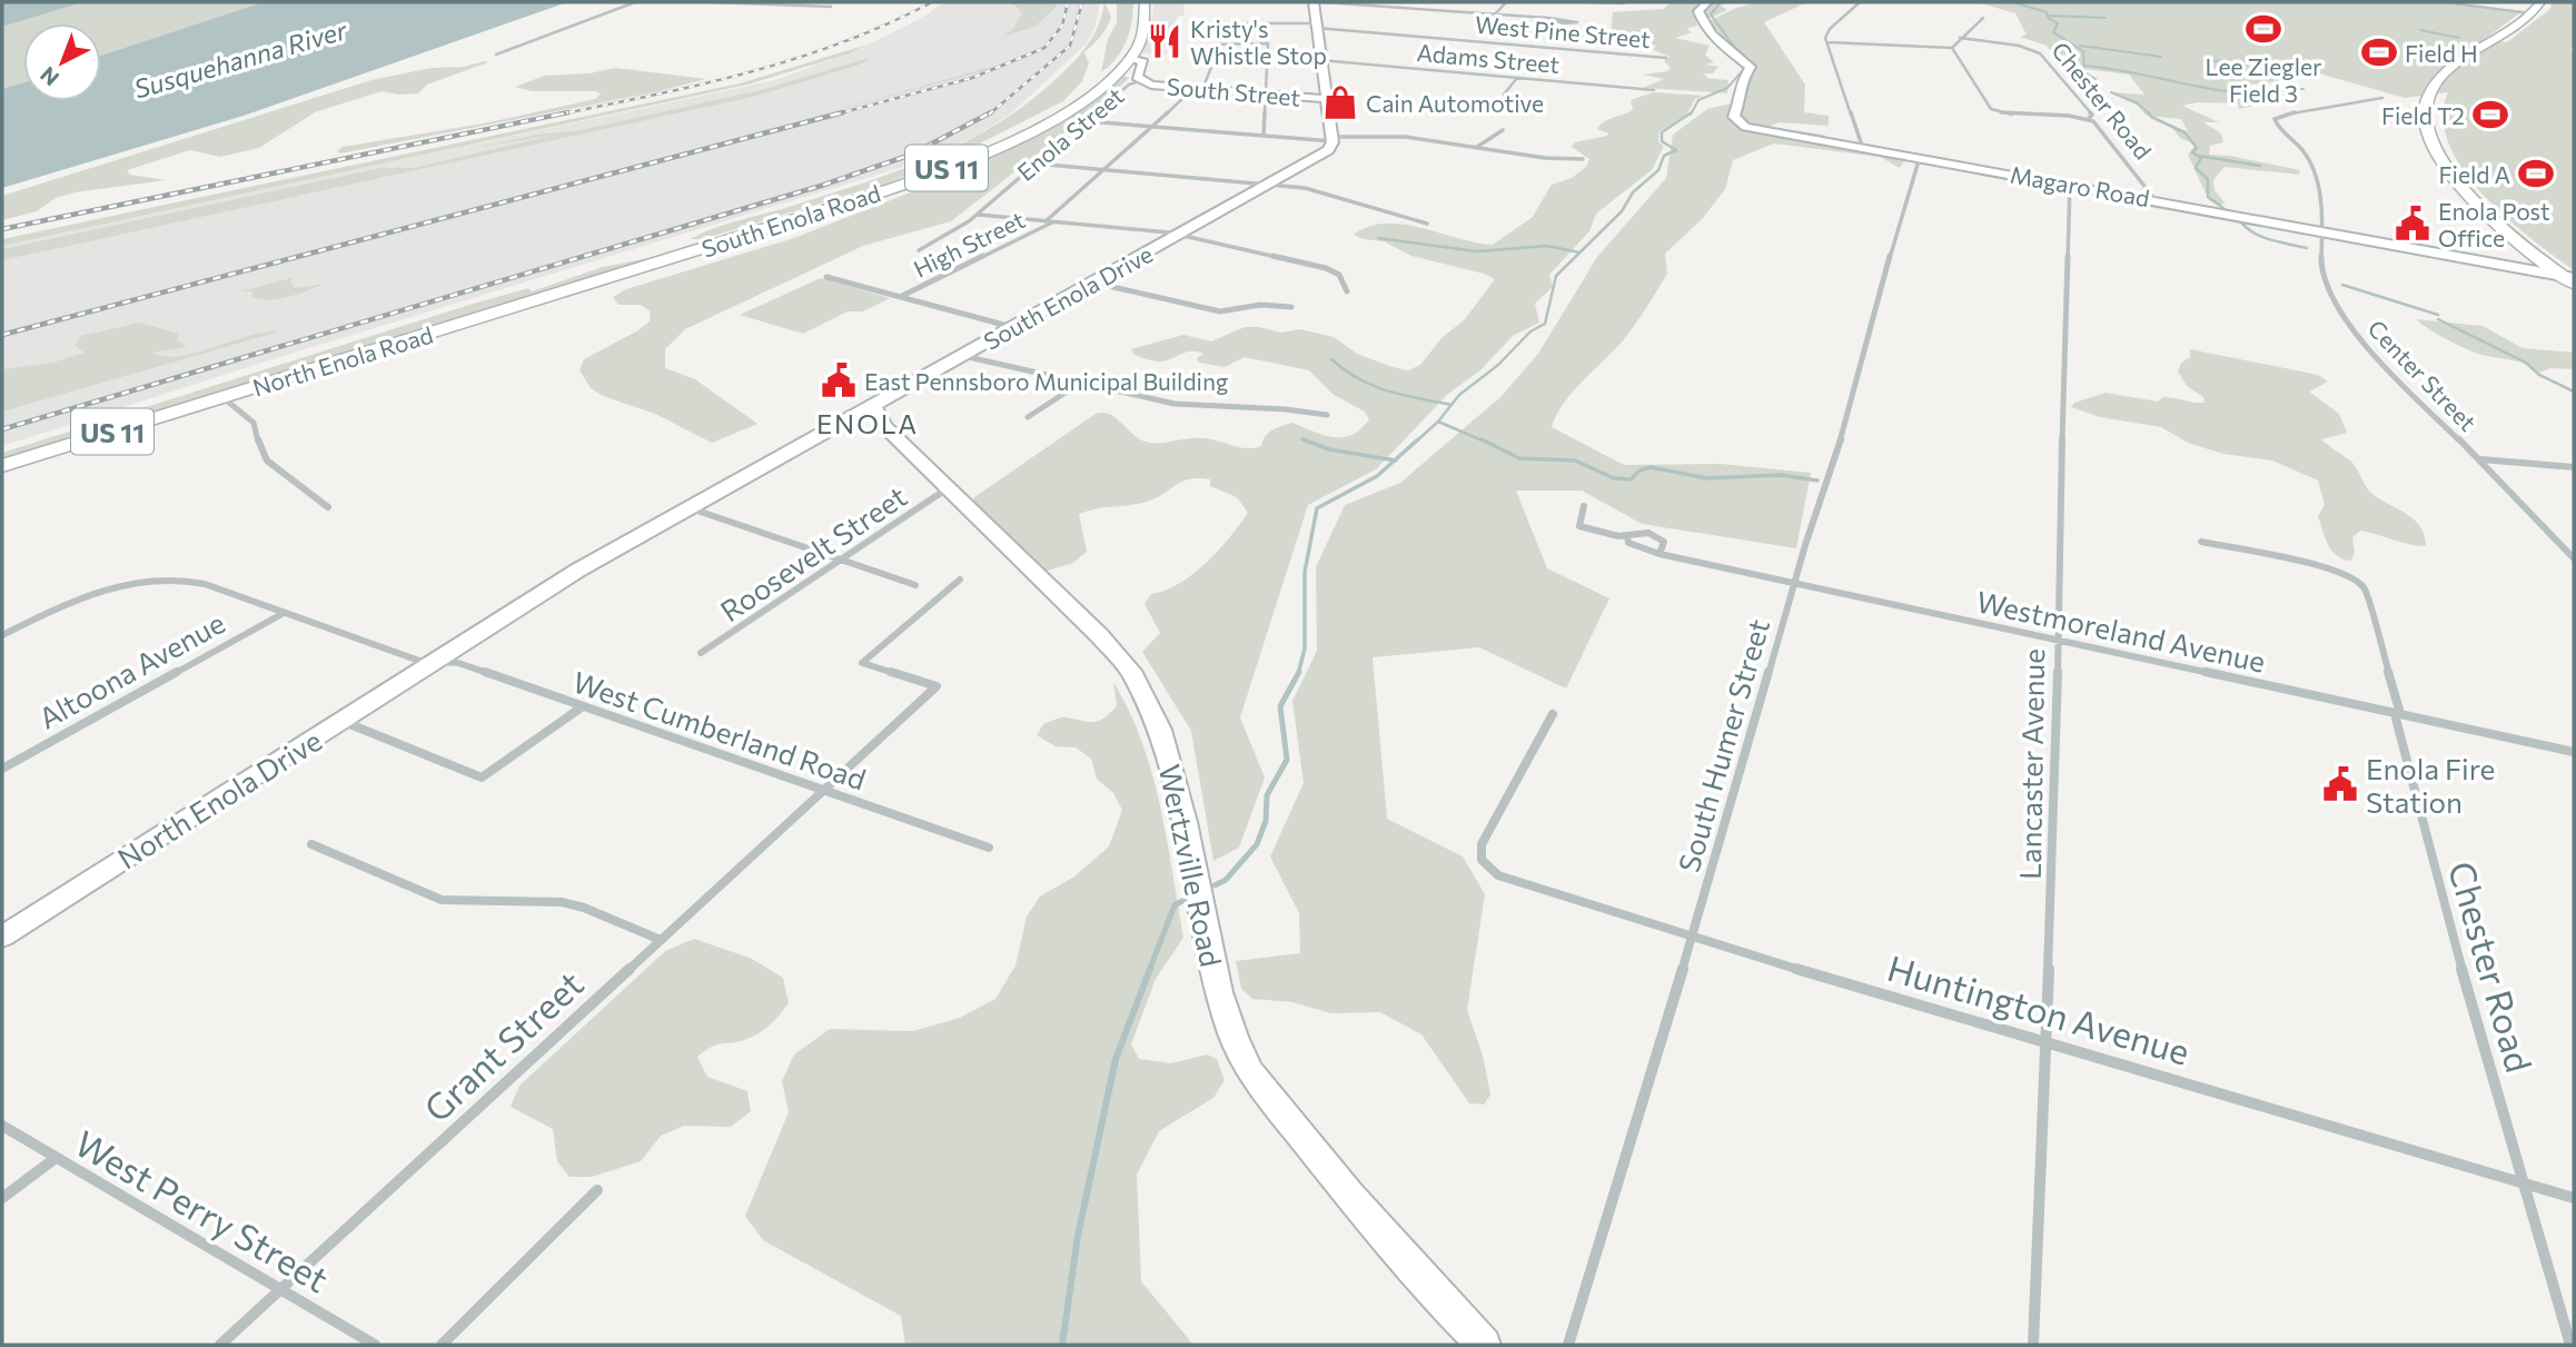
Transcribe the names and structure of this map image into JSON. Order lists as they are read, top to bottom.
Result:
{
  "streets": {
    "main road": [
      "South Street",
      "Enola Street",
      "US 11",
      "Magaro Road",
      "South Enola Road",
      "South Enola Drive",
      "North Enola Road",
      "North Enola Drive",
      "Wertzville Road"
    ],
    "street": [
      "West Pine Street",
      "Adams Street",
      "Chester Road",
      "High Street",
      "Center Street",
      "Roosevelt Street",
      "Westmoreland Avenue",
      "Altoona Avenue",
      "West Cumberland Road",
      "South Humer Street",
      "Lancaster Avenue",
      "Huntington Avenue",
      "Grant Street",
      "West Perry Street"
    ]
  },
  "crossings": [
    ["South Street", "Enola Street"],
    ["Chester Road", "Magaro Road"],
    ["Chester Road", "Westmoreland Avenue"],
    ["Chester Road", "Huntington Avenue"],
    ["Enola Street", "South Enola Road"],
    ["Magaro Road", "Center Street"],
    ["Magaro Road", "South Humer Street"],
    ["Magaro Road", "Lancaster Avenue"],
    ["South Enola Road", "North Enola Road"],
    ["South Enola Drive", "West Cumberland Road"],
    ["South Enola Drive", "North Enola Drive"],
    ["South Enola Drive", "Wertzville Road"],
    ["Roosevelt Street", "Wertzville Road"],
    ["Westmoreland Avenue", "South Humer Street"],
    ["Westmoreland Avenue", "Lancaster Avenue"],
    ["Altoona Avenue", "West Cumberland Road"],
    ["West Cumberland Road", "North Enola Drive"],
    ["West Cumberland Road", "Grant Street"],
    ["South Humer Street", "Huntington Avenue"],
    ["Lancaster Avenue", "Huntington Avenue"],
    ["Grant Street", "West Perry Street"]
  ],
  "districts": ["ENOLA"],
  "water": ["Susquehanna River"],
  "places": {
    "sports": [
      "Lee Ziegler Field 3",
      "Field H",
      "Field T2",
      "Field A"
    ],
    "restaurant": ["Kristy's Whistle Stop"],
    "shop": ["Cain Automotive"],
    "public building": ["Enola Post Office", "East Pennsboro Municipal Building", "Enola Fire Station"]
  },
  "north": "bottom left"
}
